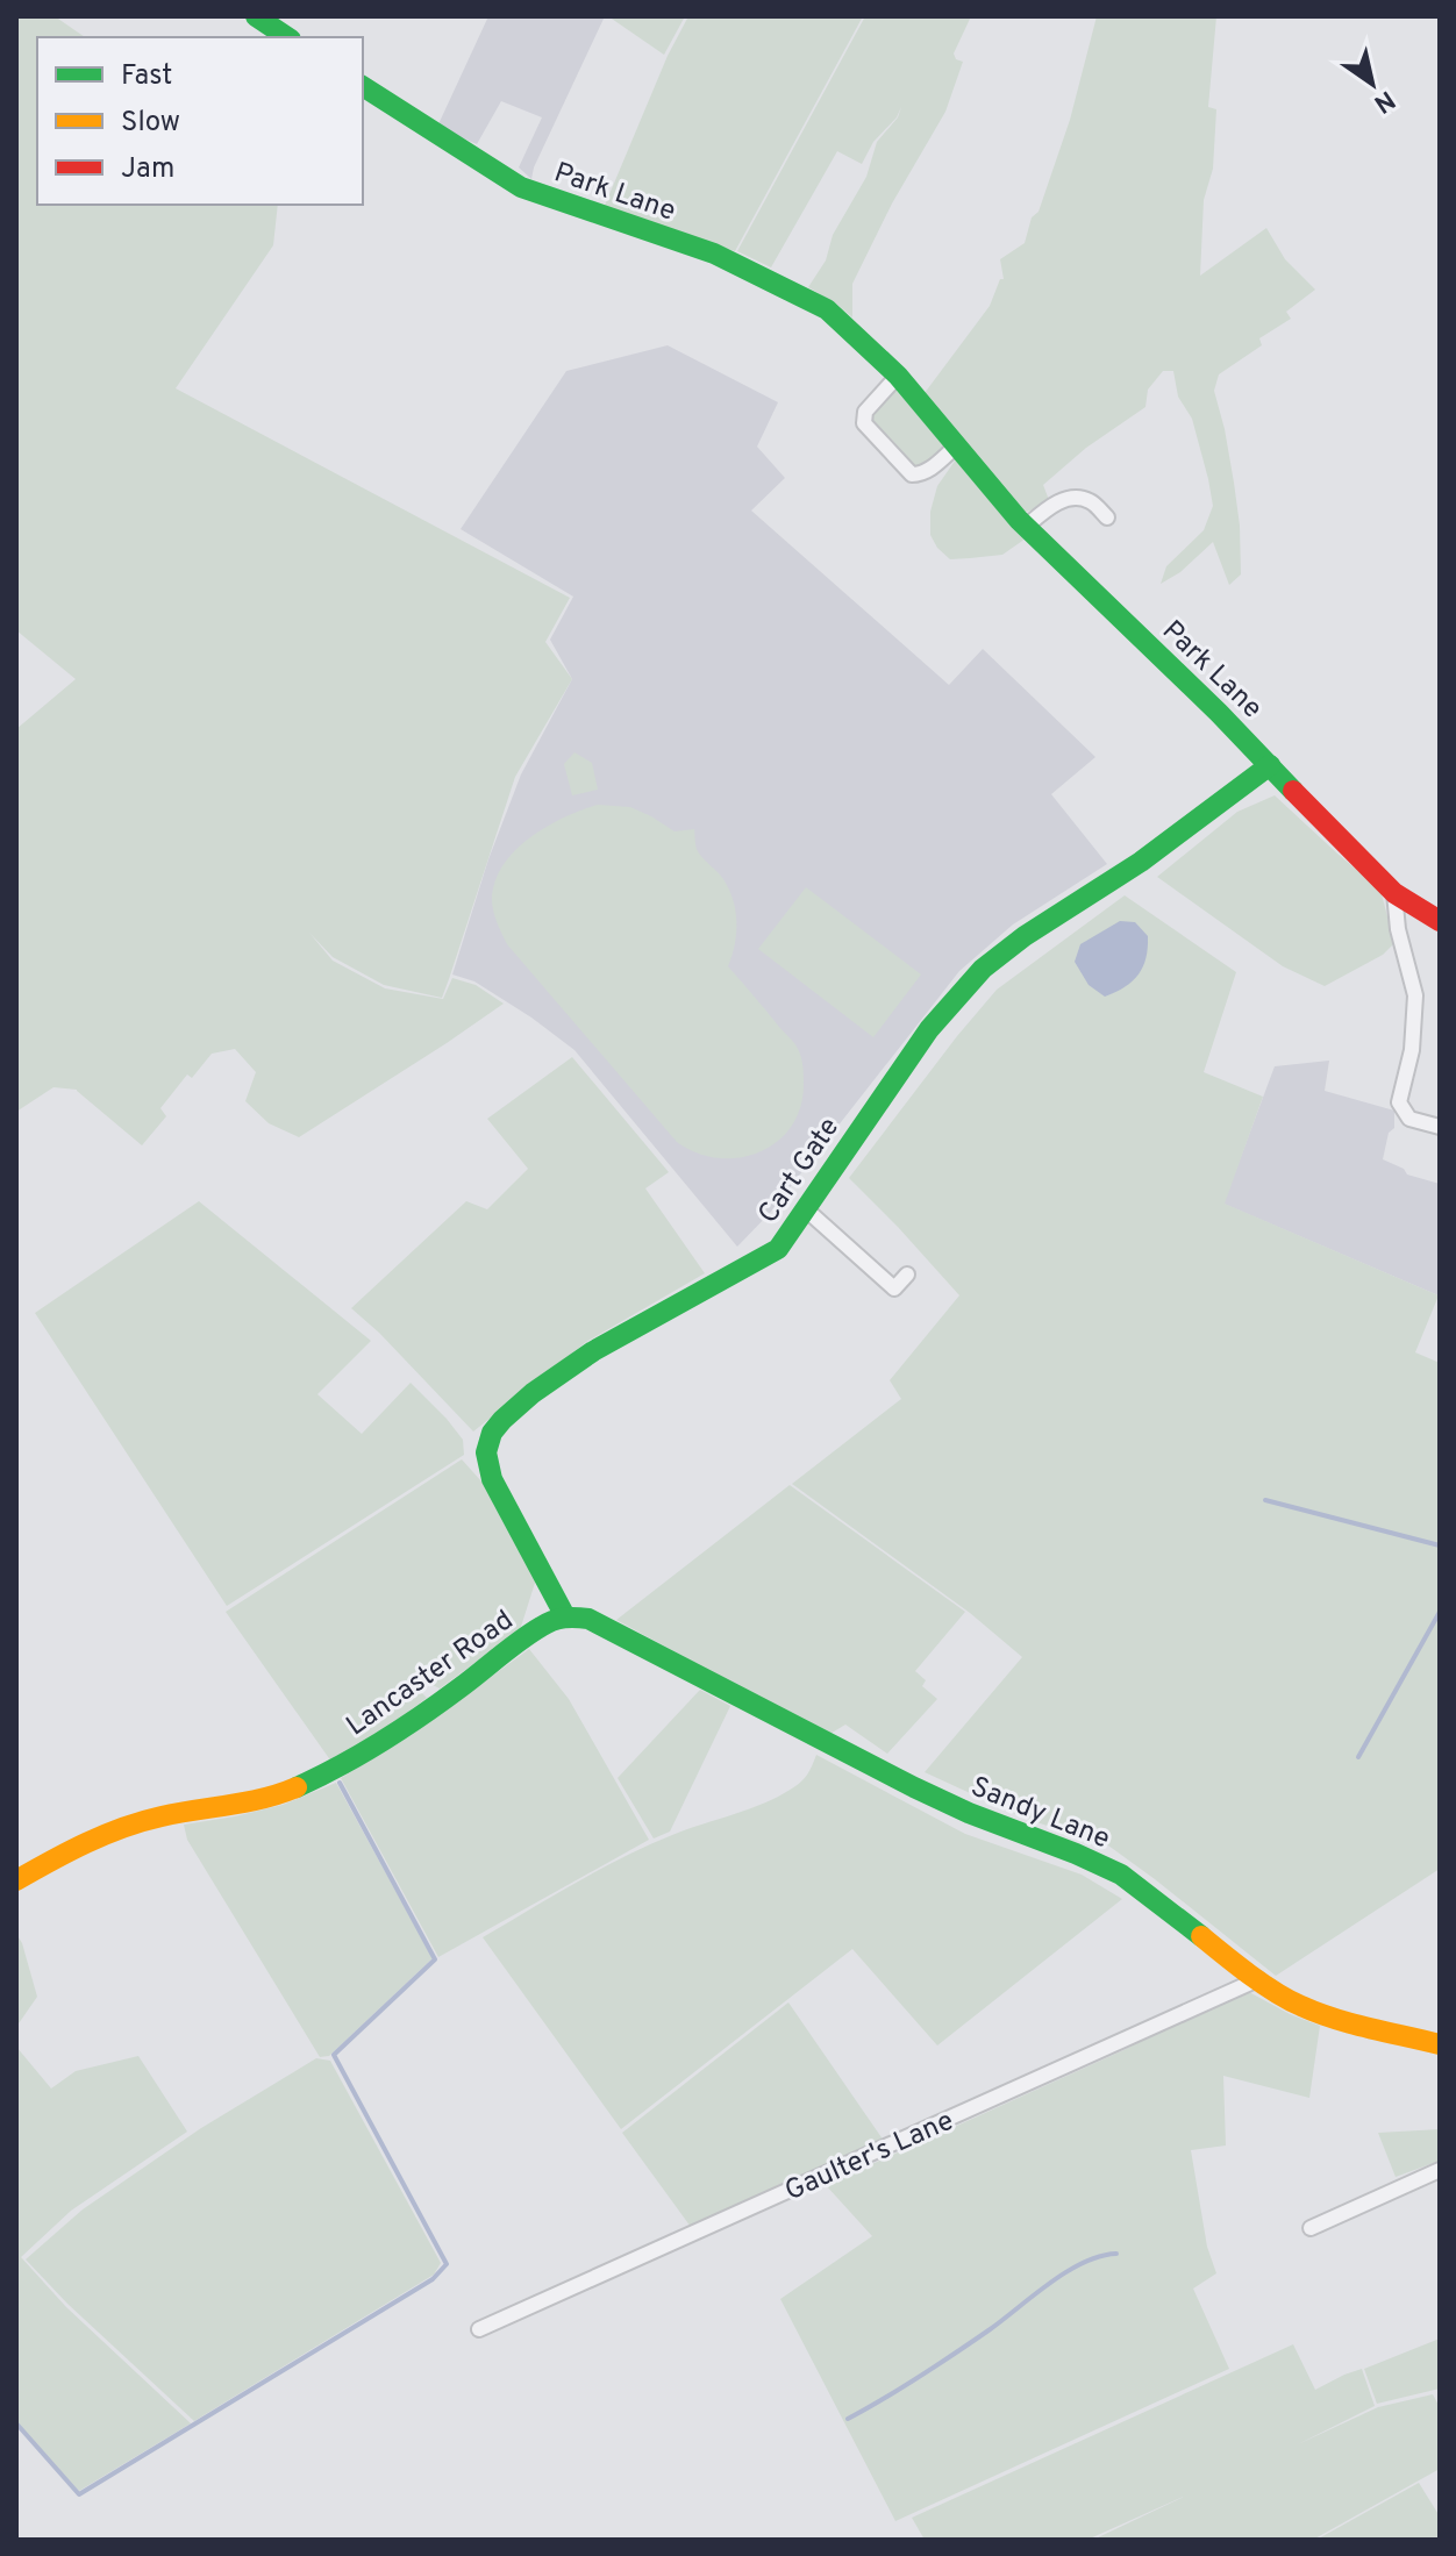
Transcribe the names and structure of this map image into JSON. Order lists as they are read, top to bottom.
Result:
{
  "streets": {
    "main road": [
      "Park Lane",
      "Cart Gate",
      "Lancaster Road",
      "Sandy Lane"
    ],
    "street": ["Gaulter's Lane"]
  },
  "crossings": [
    ["Park Lane", "Cart Gate"],
    ["Cart Gate", "Lancaster Road"],
    ["Cart Gate", "Sandy Lane"],
    ["Lancaster Road", "Sandy Lane"],
    ["Sandy Lane", "Gaulter's Lane"]
  ],
  "legend": ["Fast", "Slow", "Jam"],
  "north": "bottom right"
}
